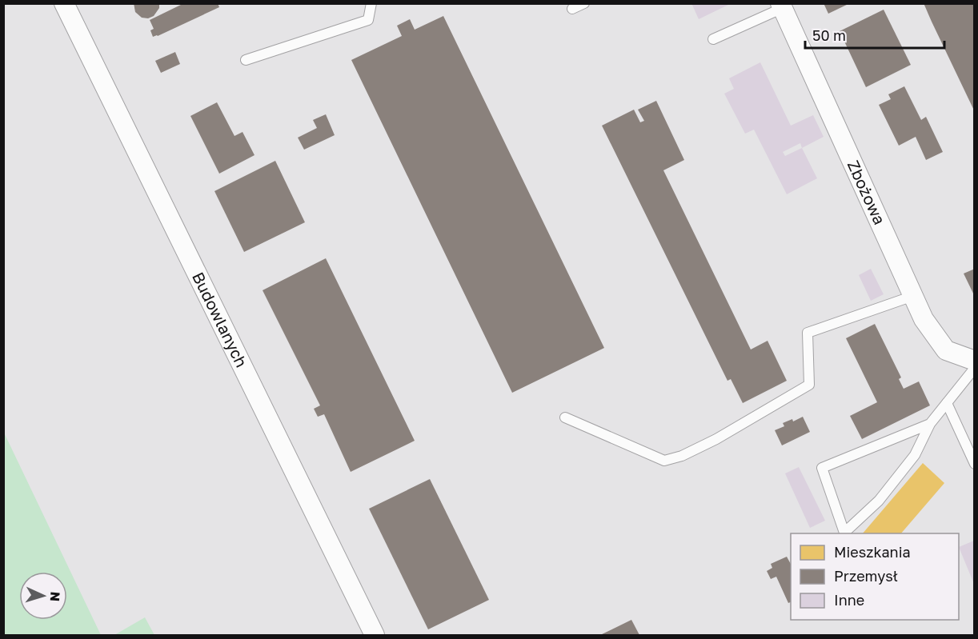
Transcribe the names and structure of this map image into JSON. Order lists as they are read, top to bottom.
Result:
{
  "streets": {
    "street": ["Zbożowa", "Budowlanych"]
  },
  "legend": ["Mieszkania", "Przemysł", "Inne"],
  "scale_bar": "50 m",
  "north": "right"
}
